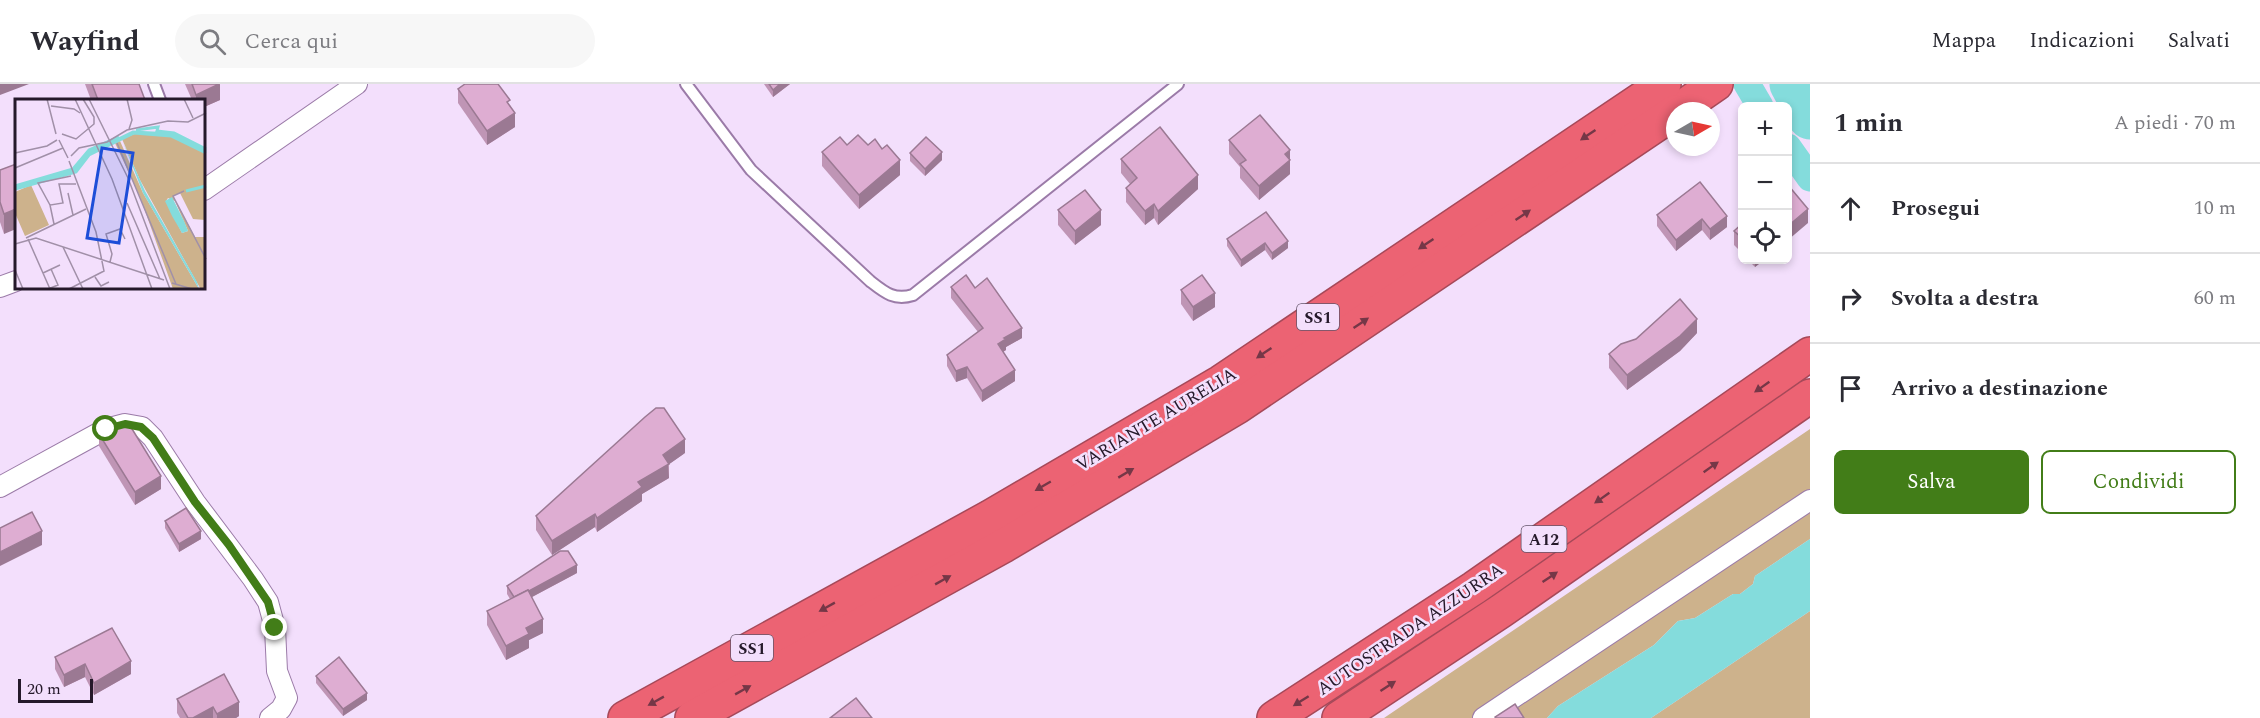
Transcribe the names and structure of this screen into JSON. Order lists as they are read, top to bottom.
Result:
{
  "streets": {
    "highway": [
      "SS1",
      "VARIANTE AURELIA",
      "A12",
      "AUTOSTRADA AZZURRA"
    ]
  },
  "scale_bar": "20 m",
  "north": "right",
  "page": {
    "header": "Wayfind",
    "search": "Cerca qui",
    "nav": ["Mappa", "Indicazioni", "Salvati"],
    "heading": ["1 min", "A piedi · 70 m"],
    "map_buttons": ["+", "−"],
    "list": [
      ["Prosegui", "10 m"],
      ["Svolta a destra", "60 m"],
      "Arrivo a destinazione"
    ],
    "buttons": ["Salva", "Condividi"],
    "scale": "20 m"
  }
}
